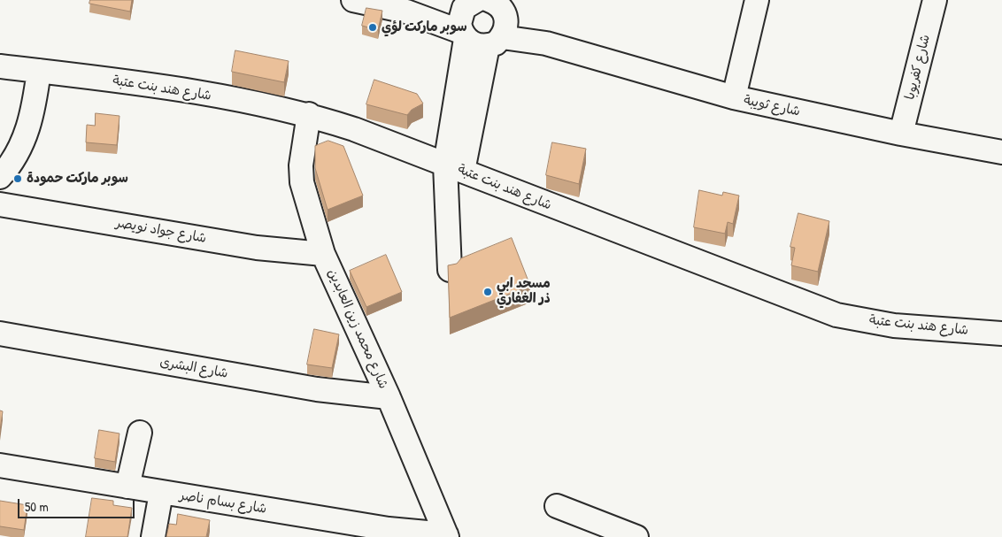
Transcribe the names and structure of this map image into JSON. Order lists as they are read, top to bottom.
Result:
{
  "streets": {
    "street": [
      "شارع كفريوبا",
      "شارع هند بنت عتبة",
      "شارع ثويبة",
      "شارع جواد نويصر",
      "شارع محمد زين العابدين",
      "شارع البشرى",
      "شارع بسام ناصر"
    ]
  },
  "crossings": [
    ["شارع كفريوبا", "شارع ثويبة"],
    ["شارع هند بنت عتبة", "شارع محمد زين العابدين"],
    ["شارع جواد نويصر", "شارع محمد زين العابدين"],
    ["شارع محمد زين العابدين", "شارع البشرى"],
    ["شارع محمد زين العابدين", "شارع بسام ناصر"]
  ],
  "places": ["سوبر ماركت لؤي", "سوبر ماركت حمودة", "مسحد ابي ذر الغفاري"],
  "scale_bar": "50 m"
}
